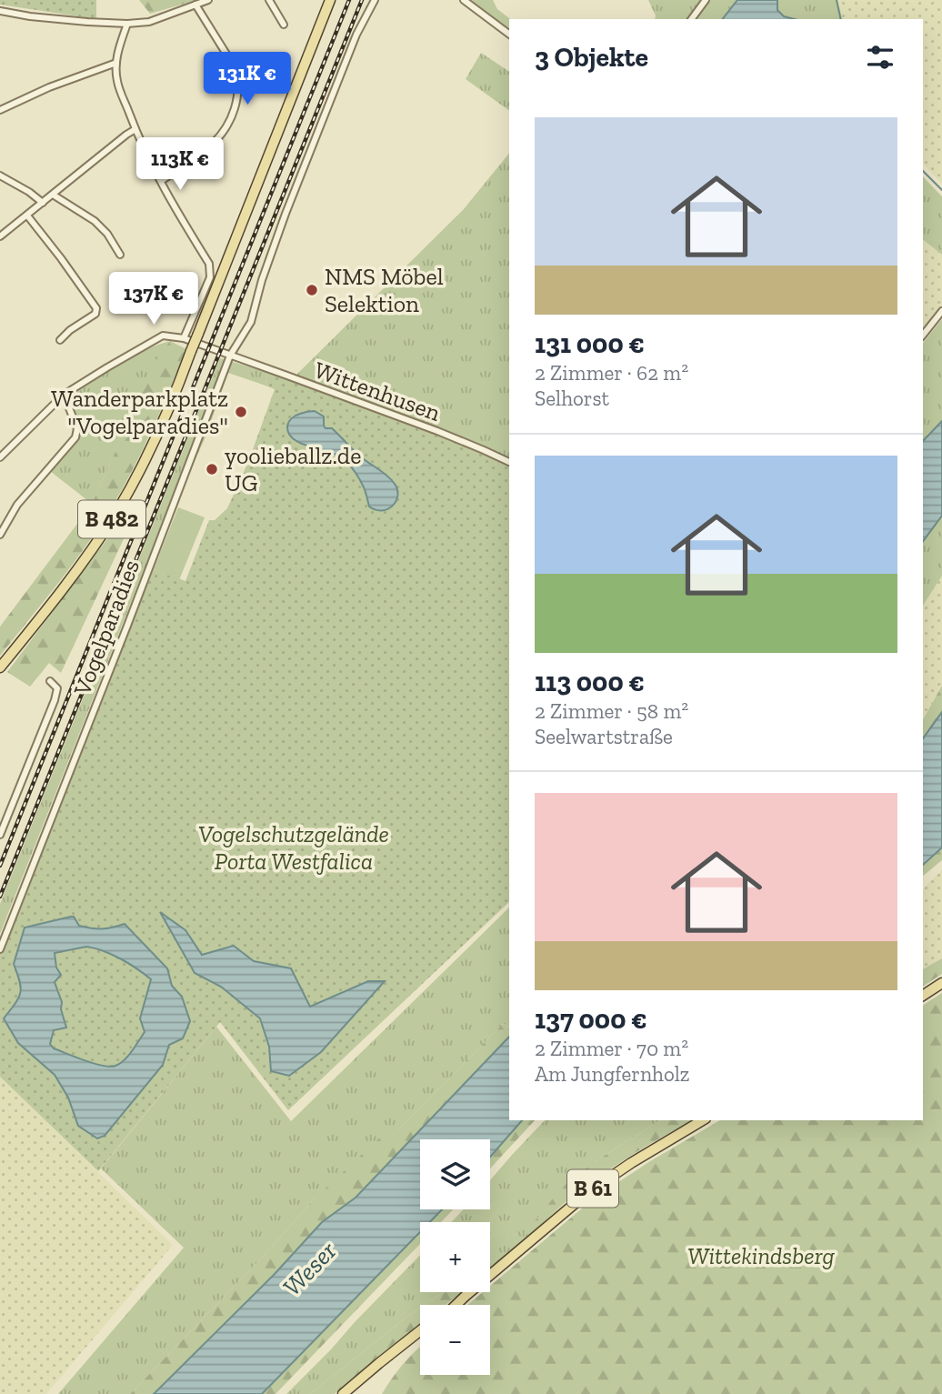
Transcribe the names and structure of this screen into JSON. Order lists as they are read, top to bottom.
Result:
{
  "streets": {
    "main road": ["B 482", "B 61"],
    "street": ["Wittenhusen", "Vogelparadies"]
  },
  "crossings": [
    ["Wittenhusen", "Vogelparadies"]
  ],
  "water": ["Weser"],
  "parks": ["Vogelschutzgelände Porta Westfalica", "Wittekindsberg"],
  "places": ["NMS Möbel Selektion", "Wanderparkplatz \"Vogelparadies\"", "yoolieballz.de UG"],
  "page": {
    "heading": "3 Objekte",
    "price": ["131K €", "113K €", "137K €"],
    "list": [
      {
        "name": "131 000 €",
        "note": "2 Zimmer · 62 m² · Selhorst"
      },
      {
        "name": "113 000 €",
        "note": "2 Zimmer · 58 m² · Seelwartstraße"
      },
      {
        "name": "137 000 €",
        "note": "2 Zimmer · 70 m² · Am Jungfernholz"
      }
    ],
    "map_buttons": ["+", "−"]
  }
}
